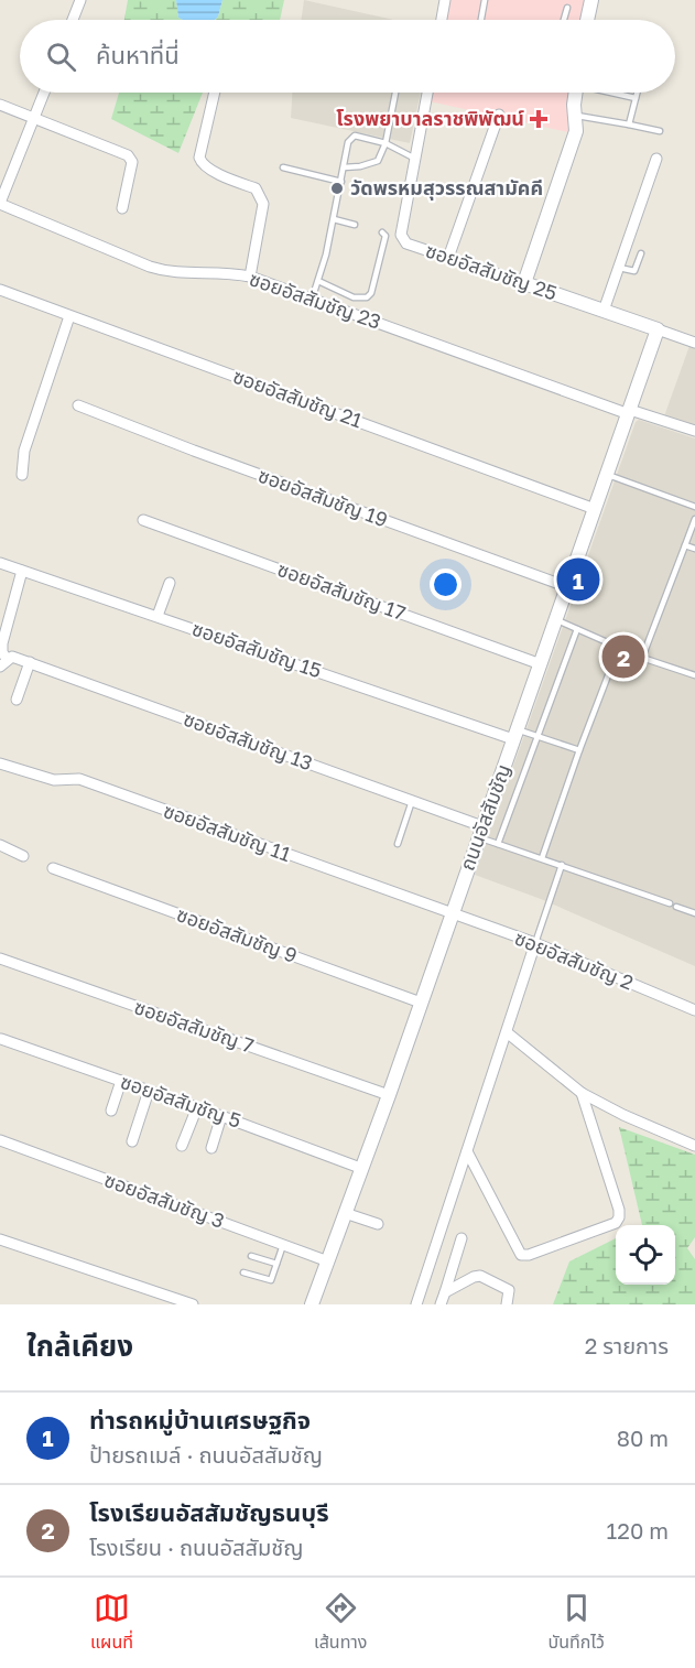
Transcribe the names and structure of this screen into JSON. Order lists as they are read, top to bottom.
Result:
{
  "streets": {
    "street": [
      "ซอยอัสสัมชัญ 25",
      "ซอยอัสสัมชัญ 23",
      "ซอยอัสสัมชัญ 21",
      "ซอยอัสสัมชัญ 19",
      "ซอยอัสสัมชัญ 17",
      "ซอยอัสสัมชัญ 15",
      "ซอยอัสสัมชัญ 13",
      "ถนนอัสสัมชัญ",
      "ซอยอัสสัมชัญ 11",
      "ซอยอัสสัมชัญ 9",
      "ซอยอัสสัมชัญ 2",
      "ซอยอัสสัมชัญ 7",
      "ซอยอัสสัมชัญ 5",
      "ซอยอัสสัมชัญ 3"
    ]
  },
  "crossings": [
    ["ซอยอัสสัมชัญ 25", "ถนนอัสสัมชัญ"],
    ["ซอยอัสสัมชัญ 23", "ถนนอัสสัมชัญ"],
    ["ซอยอัสสัมชัญ 21", "ถนนอัสสัมชัญ"],
    ["ซอยอัสสัมชัญ 19", "ถนนอัสสัมชัญ"],
    ["ซอยอัสสัมชัญ 17", "ถนนอัสสัมชัญ"],
    ["ซอยอัสสัมชัญ 15", "ถนนอัสสัมชัญ"],
    ["ซอยอัสสัมชัญ 13", "ถนนอัสสัมชัญ"],
    ["ถนนอัสสัมชัญ", "ซอยอัสสัมชัญ 11"],
    ["ถนนอัสสัมชัญ", "ซอยอัสสัมชัญ 9"],
    ["ถนนอัสสัมชัญ", "ซอยอัสสัมชัญ 2"],
    ["ถนนอัสสัมชัญ", "ซอยอัสสัมชัญ 7"],
    ["ถนนอัสสัมชัญ", "ซอยอัสสัมชัญ 5"],
    ["ถนนอัสสัมชัญ", "ซอยอัสสัมชัญ 3"],
    ["ซอยอัสสัมชัญ 11", "ซอยอัสสัมชัญ 2"]
  ],
  "places": {
    "health": ["โรงพยาบาลราชพิพัฒน์"],
    "other": ["วัดพรหมสุวรรณสามัคคี"]
  },
  "page": {
    "search": "ค้นหาที่นี่",
    "pins": ["1", "2"],
    "heading": ["ใกล้เคียง", "2 รายการ"],
    "list": [
      {
        "mark": "1",
        "name": "ท่ารถหมู่บ้านเศรษฐกิจ",
        "note": "ป้ายรถเมล์ · ถนนอัสสัมชัญ",
        "value": "80 m"
      },
      {
        "mark": "2",
        "name": "โรงเรียนอัสสัมชัญธนบุรี",
        "note": "โรงเรียน · ถนนอัสสัมชัญ",
        "value": "120 m"
      }
    ],
    "nav": ["แผนที่", "เส้นทาง", "บันทึกไว้"]
  }
}
